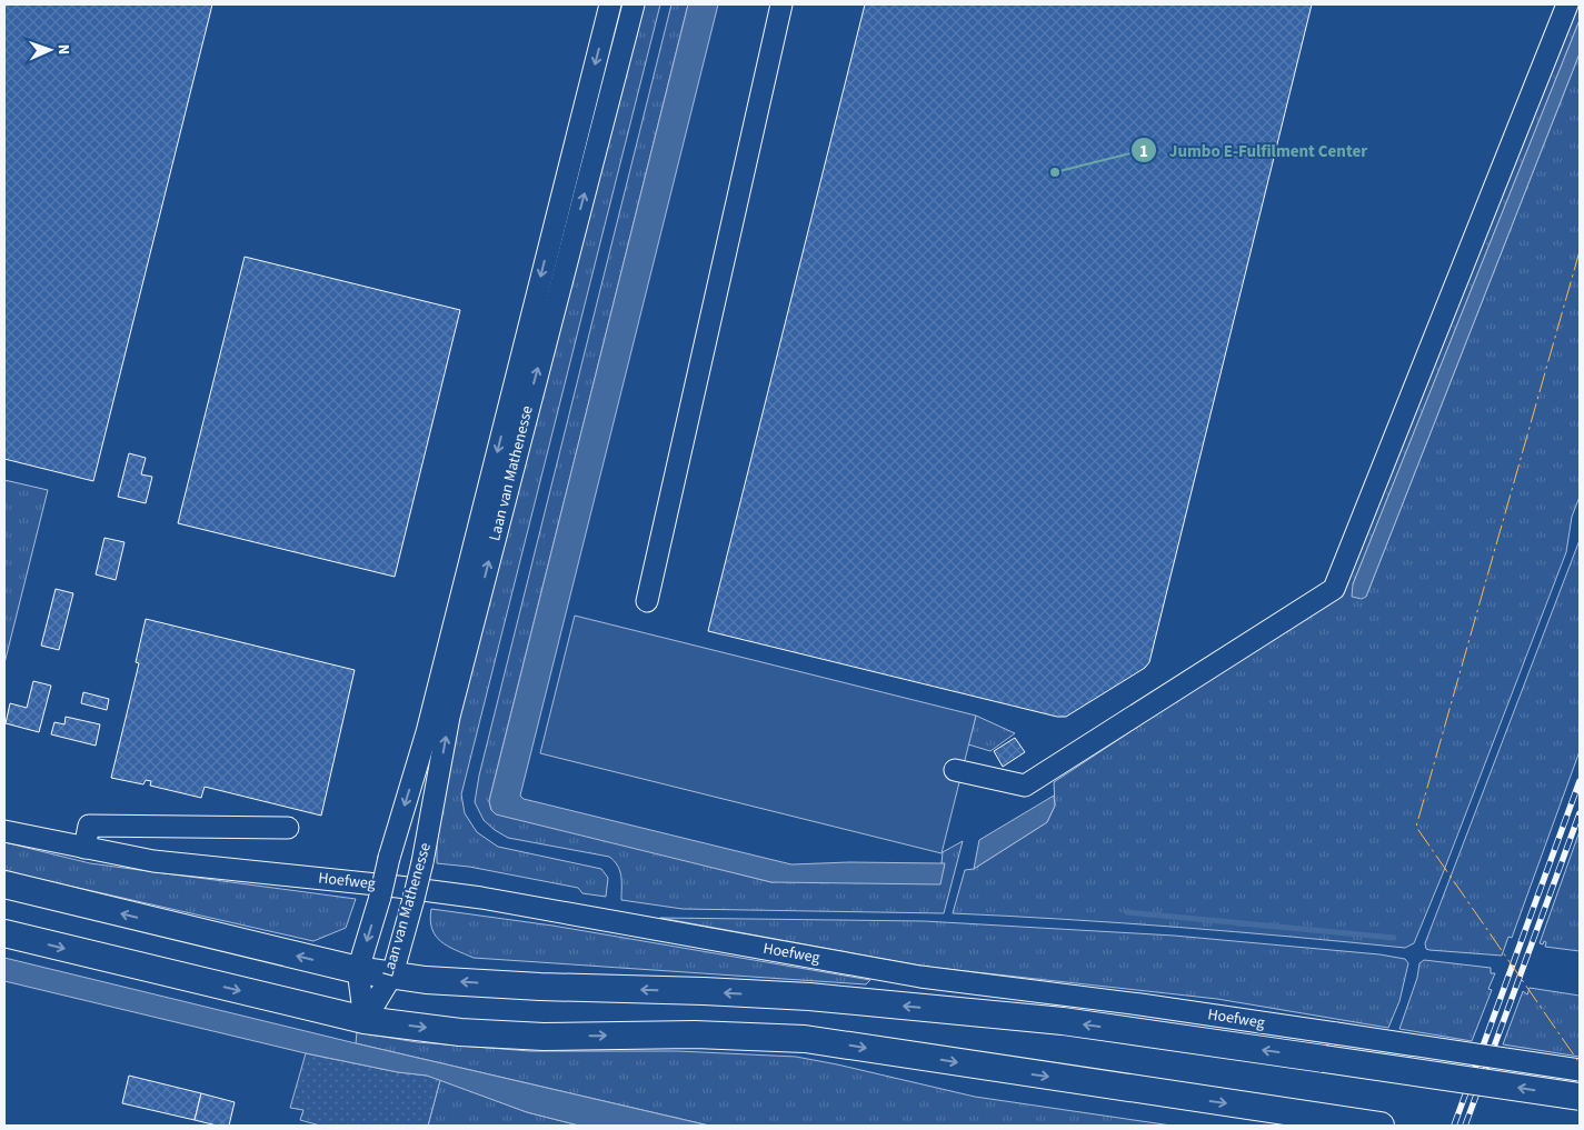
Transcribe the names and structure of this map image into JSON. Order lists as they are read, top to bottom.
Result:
{
  "streets": {
    "main road": ["Hoefweg"],
    "street": ["Laan van Mathenesse"]
  },
  "crossings": [
    ["Laan van Mathenesse", "Hoefweg"]
  ],
  "places": ["Jumbo E-Fulfilment Center"],
  "north": "right"
}
